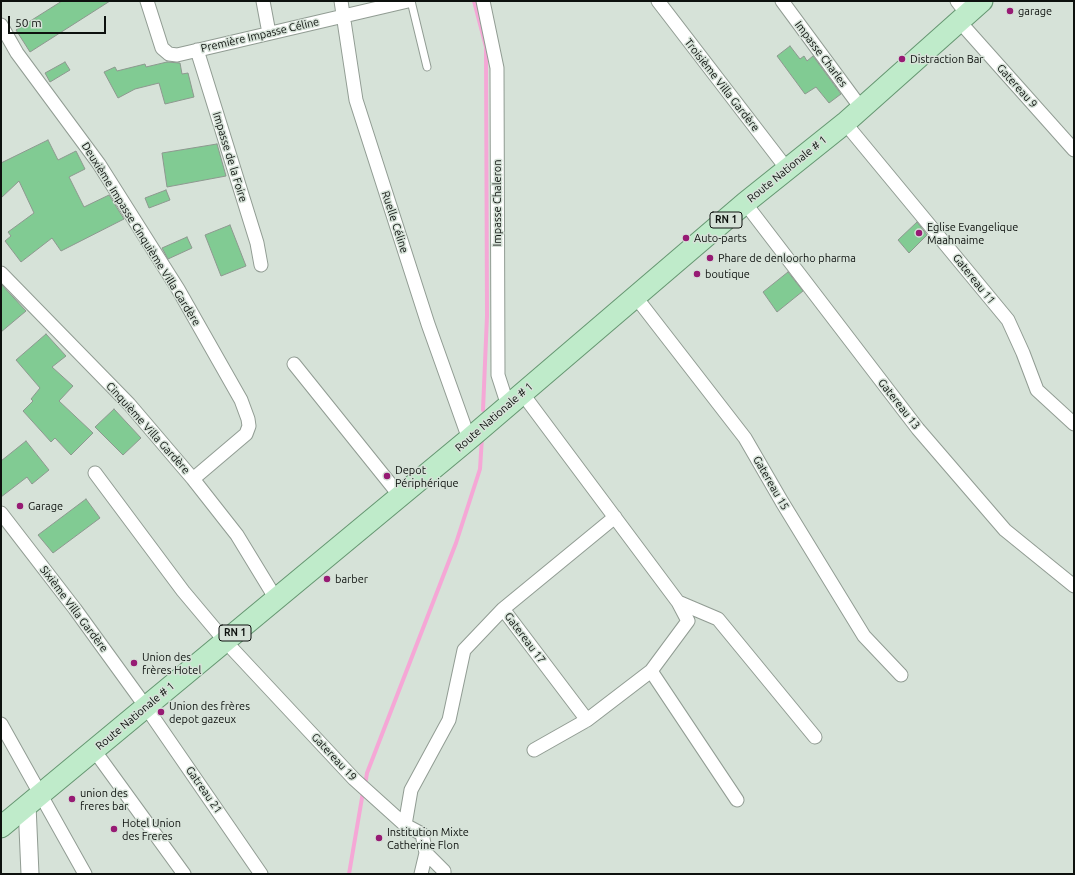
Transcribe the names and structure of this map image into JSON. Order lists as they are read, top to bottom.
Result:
{
  "streets": {
    "main road": ["Route Nationale # 1", "RN 1"],
    "street": [
      "Première Impasse Céline",
      "Impasse Charles",
      "Troisième Villa Gardère",
      "Gatereau 9",
      "Impasse de la Foire",
      "Impasse Chaleron",
      "Ruelle Céline",
      "Deuxième Impasse Cinquième Villa Gardère",
      "Gatereau 11",
      "Gatereau 13",
      "Cinquième Villa Gardère",
      "Gatereau 15",
      "Sixième Villa Gardère",
      "Gatereau 17",
      "Gatereau 19",
      "Gatreau 21"
    ]
  },
  "crossings": [
    ["Première Impasse Céline", "Impasse de la Foire"],
    ["Première Impasse Céline", "Ruelle Céline"],
    ["Impasse Charles", "Route Nationale # 1"],
    ["Troisième Villa Gardère", "Route Nationale # 1"],
    ["Gatereau 9", "Route Nationale # 1"],
    ["Route Nationale # 1", "Impasse Chaleron"],
    ["Route Nationale # 1", "Ruelle Céline"],
    ["Route Nationale # 1", "Gatereau 11"],
    ["Route Nationale # 1", "Gatereau 13"],
    ["Route Nationale # 1", "Cinquième Villa Gardère"],
    ["Route Nationale # 1", "Gatereau 15"],
    ["Route Nationale # 1", "Sixième Villa Gardère"],
    ["Route Nationale # 1", "Gatereau 19"],
    ["Route Nationale # 1", "Gatreau 21"],
    ["Deuxième Impasse Cinquième Villa Gardère", "Cinquième Villa Gardère"],
    ["Sixième Villa Gardère", "Gatreau 21"],
    ["Gatereau 17", "Gatereau 19"]
  ],
  "places": [
    "garage",
    "Distraction Bar",
    "Eglise Evangelique Maahnaime",
    "Auto-parts",
    "Phare de denloorho pharma",
    "boutique",
    "Depot Périphérique",
    "Garage",
    "barber",
    "Union des frères Hotel",
    "Union des frères depot gazeux",
    "union des freres bar",
    "Hotel Union des Freres",
    "Institution Mixte Catherine Flon"
  ],
  "scale_bar": "50 m"
}
